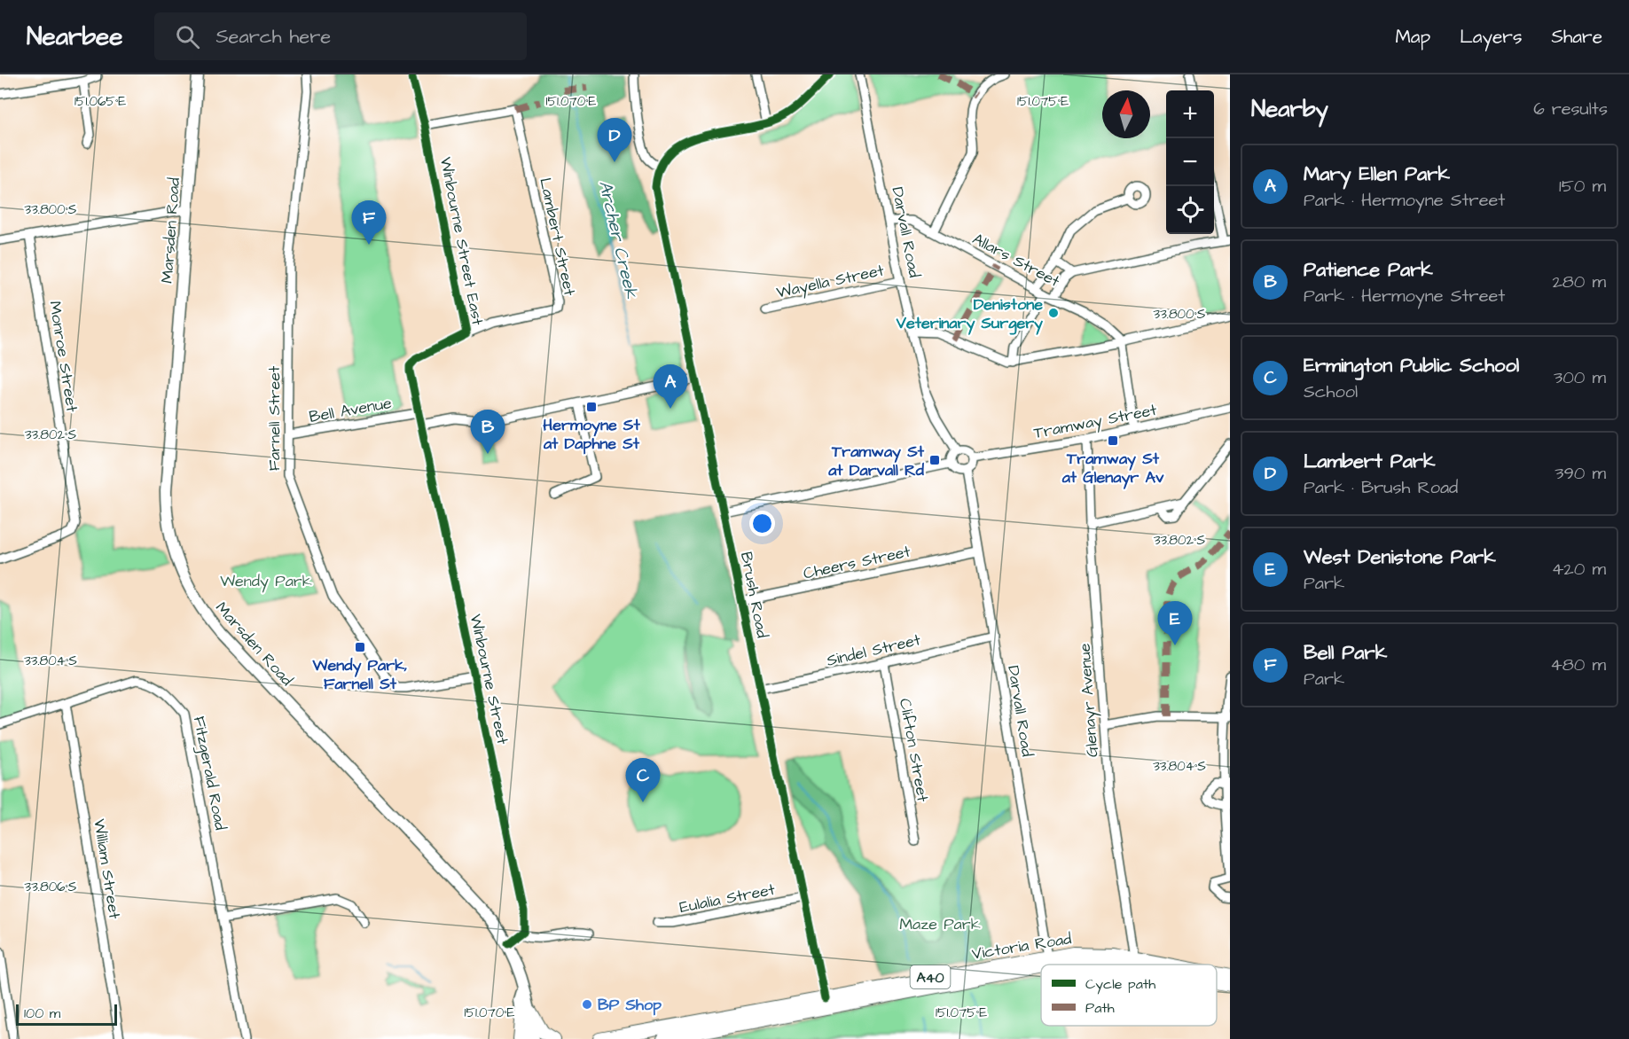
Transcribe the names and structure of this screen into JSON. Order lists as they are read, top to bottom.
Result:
{
  "streets": {
    "highway": ["Victoria Road", "A40"],
    "main road": ["Marsden Road"],
    "street": [
      "Darvall Road",
      "Lambert Street",
      "Winbourne Street East",
      "Allars Street",
      "Wayella Street",
      "Monroe Street",
      "Bell Avenue",
      "Farnell Street",
      "Tramway Street",
      "Cheers Street",
      "Brush Road",
      "Sindel Street",
      "Winbourne Street",
      "Glenayr Avenue",
      "Clifton Street",
      "Fitzgerald Road",
      "William Street",
      "Eulalia Street"
    ]
  },
  "crossings": [
    ["Darvall Road", "Allars Street"],
    ["Darvall Road", "Wayella Street"],
    ["Darvall Road", "Tramway Street"],
    ["Darvall Road", "Cheers Street"],
    ["Darvall Road", "Sindel Street"],
    ["Darvall Road", "Victoria Road"],
    ["Lambert Street", "Winbourne Street East"],
    ["Winbourne Street East", "Bell Avenue"],
    ["Winbourne Street East", "Winbourne Street"],
    ["Bell Avenue", "Farnell Street"],
    ["Bell Avenue", "Winbourne Street"],
    ["Farnell Street", "Winbourne Street"],
    ["Tramway Street", "Glenayr Avenue"],
    ["Cheers Street", "Brush Road"],
    ["Brush Road", "Sindel Street"],
    ["Brush Road", "Eulalia Street"],
    ["Brush Road", "Victoria Road"],
    ["Sindel Street", "Clifton Street"],
    ["Glenayr Avenue", "Victoria Road"],
    ["Fitzgerald Road", "William Street"]
  ],
  "water": ["Archer Creek"],
  "parks": ["Wendy Park", "Maze Park"],
  "places": {
    "other": ["Denistone Veterinary Surgery", "BP Shop"],
    "transit": [
      "Hermoyne St at Daphne St",
      "Tramway St at Glenayr Av",
      "Tramway St at Darvall Rd",
      "Wendy Park, Farnell St"
    ]
  },
  "legend": ["Cycle path", "Path"],
  "scale_bar": "100 m",
  "north": "top",
  "page": {
    "header": "Nearbee",
    "search": "Search here",
    "nav": ["Map", "Layers", "Share"],
    "heading": ["Nearby", "6 results"],
    "map_buttons": ["+", "−"],
    "pins": [
      "D",
      "F",
      "A",
      "B",
      "E",
      "C"
    ],
    "list": [
      {
        "mark": "A",
        "name": "Mary Ellen Park",
        "note": "Park · Hermoyne Street",
        "value": "150 m"
      },
      {
        "mark": "B",
        "name": "Patience Park",
        "note": "Park · Hermoyne Street",
        "value": "280 m"
      },
      {
        "mark": "C",
        "name": "Ermington Public School",
        "note": "School",
        "value": "300 m"
      },
      {
        "mark": "D",
        "name": "Lambert Park",
        "note": "Park · Brush Road",
        "value": "390 m"
      },
      {
        "mark": "E",
        "name": "West Denistone Park",
        "note": "Park",
        "value": "420 m"
      },
      {
        "mark": "F",
        "name": "Bell Park",
        "note": "Park",
        "value": "480 m"
      }
    ],
    "scale": "100 m"
  },
  "coordinates": [
    "151.065°E",
    "151.070°E",
    "151.075°E",
    "33.800°S",
    "33.802°S",
    "33.804°S",
    "33.806°S"
  ]
}
